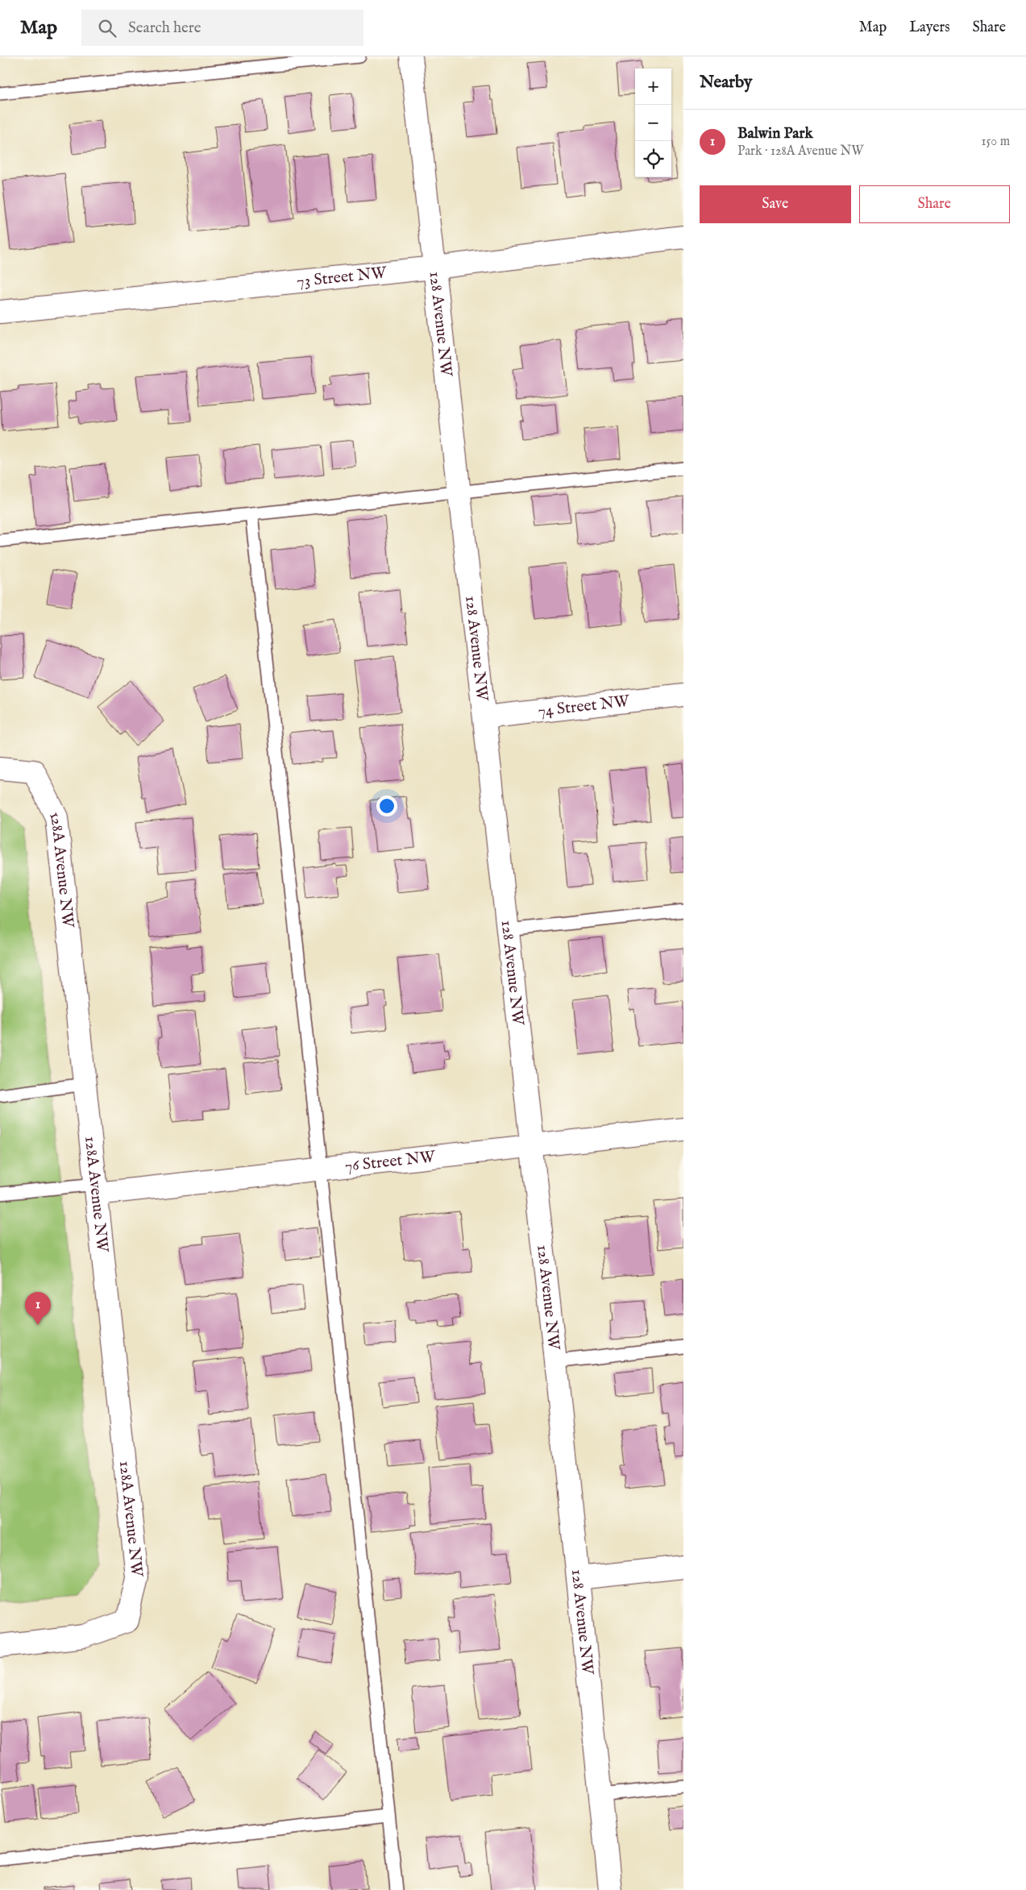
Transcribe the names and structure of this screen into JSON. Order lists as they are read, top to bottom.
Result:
{
  "streets": {
    "street": [
      "73 Street NW",
      "128 Avenue NW",
      "74 Street NW",
      "128A Avenue NW",
      "76 Street NW"
    ]
  },
  "crossings": [
    ["73 Street NW", "128 Avenue NW"],
    ["128 Avenue NW", "74 Street NW"],
    ["128 Avenue NW", "76 Street NW"],
    ["128A Avenue NW", "76 Street NW"]
  ],
  "page": {
    "header": "Map",
    "search": "Search here",
    "nav": ["Map", "Layers", "Share"],
    "heading": "Nearby",
    "map_buttons": ["+", "−"],
    "list": [
      {
        "mark": "1",
        "name": "Balwin Park",
        "note": "Park · 128A Avenue NW",
        "value": "150 m"
      }
    ],
    "buttons": ["Save", "Share"],
    "pins": "1"
  }
}
